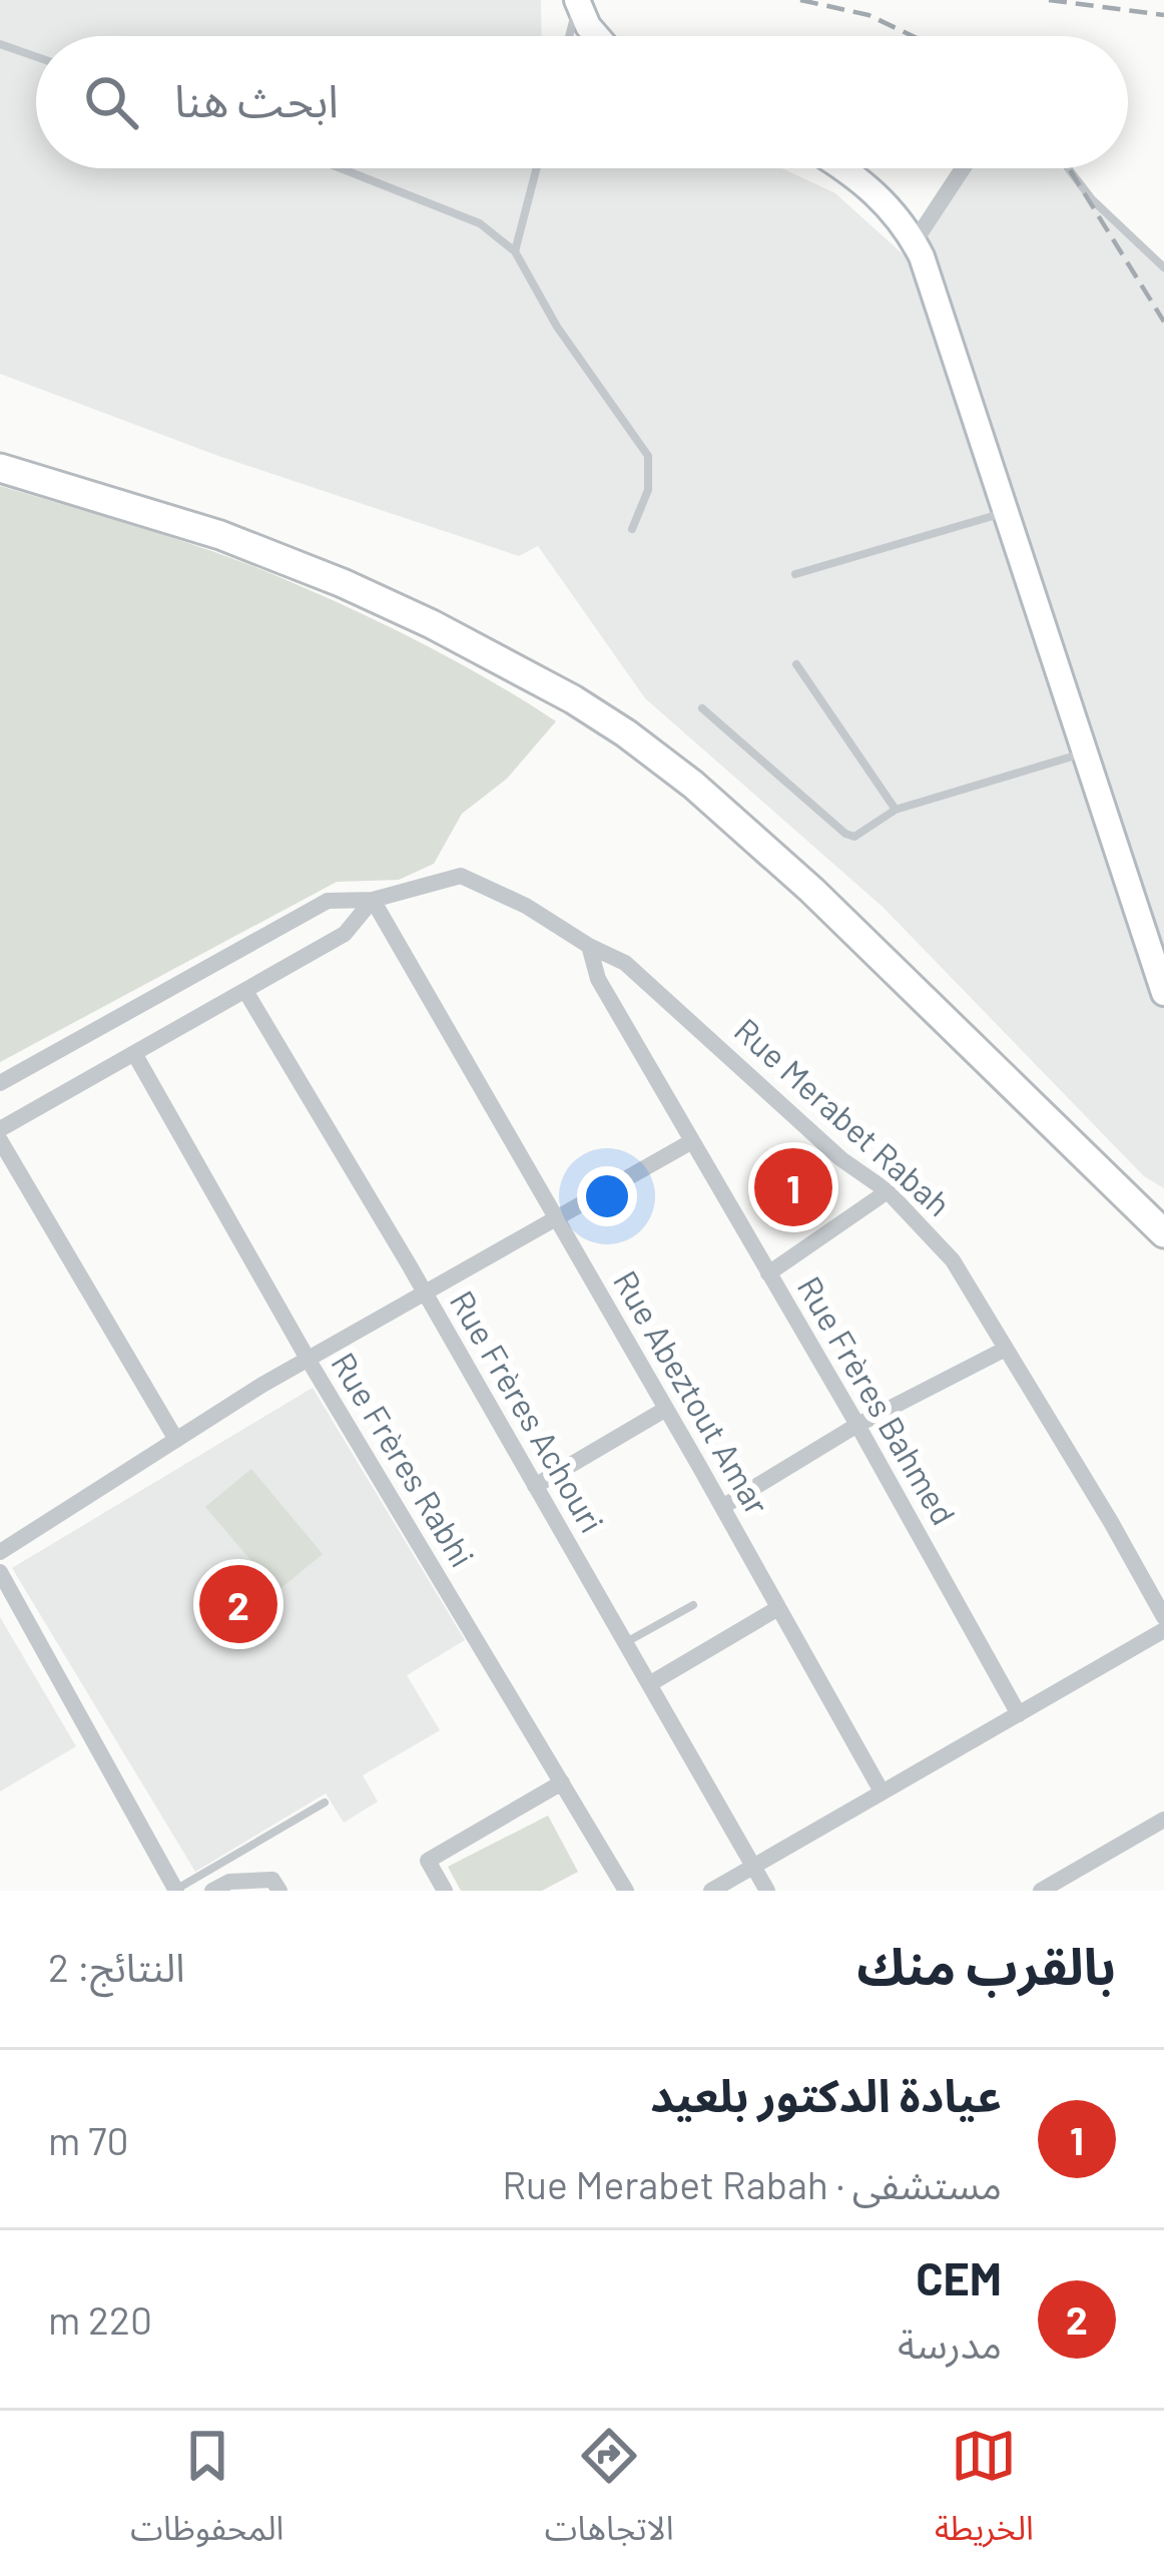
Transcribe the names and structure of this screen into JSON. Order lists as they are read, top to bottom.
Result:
{
  "streets": {
    "street": [
      "Rue Merabet Rabah",
      "Rue Abeztout Amar",
      "Rue Frères Bahmed",
      "Rue Frères Achouri",
      "Rue Frères Rabhi"
    ]
  },
  "crossings": [
    ["Rue Merabet Rabah", "Rue Frères Bahmed"]
  ],
  "page": {
    "search": "ابحث هنا",
    "pins": ["1", "2"],
    "heading": ["بالقرب منك", "النتائج: 2"],
    "list": [
      {
        "mark": "1",
        "name": "عيادة الدكتور بلعيد",
        "note": "مستشفى · Rue Merabet Rabah",
        "value": "70 m"
      },
      {
        "mark": "2",
        "name": "CEM",
        "note": "مدرسة",
        "value": "220 m"
      }
    ],
    "nav": ["الخريطة", "الاتجاهات", "المحفوظات"]
  }
}
